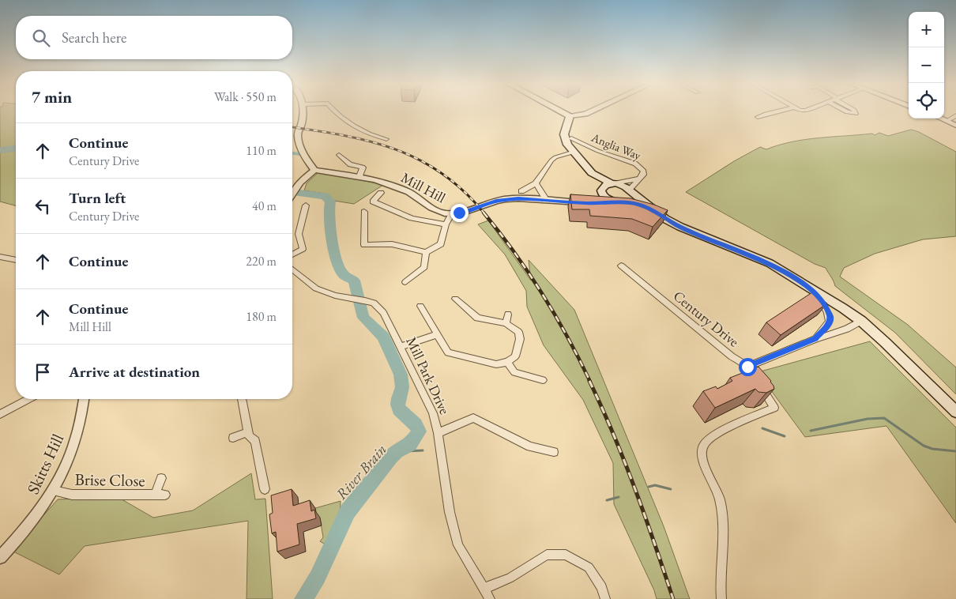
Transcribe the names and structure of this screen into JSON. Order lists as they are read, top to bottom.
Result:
{
  "streets": {
    "street": [
      "Anglia Way",
      "Mill Hill",
      "Century Drive",
      "Mill Park Drive",
      "Skitts Hill",
      "Brise Close"
    ]
  },
  "crossings": [
    ["Skitts Hill", "Brise Close"]
  ],
  "water": ["River Brain"],
  "page": {
    "map_buttons": ["+", "−"],
    "search": "Search here",
    "heading": ["7 min", "Walk · 550 m"],
    "list": [
      ["Continue", "Century Drive", "110 m"],
      ["Turn left", "Century Drive", "40 m"],
      ["Continue", "220 m"],
      ["Continue", "Mill Hill", "180 m"],
      "Arrive at destination"
    ]
  }
}
